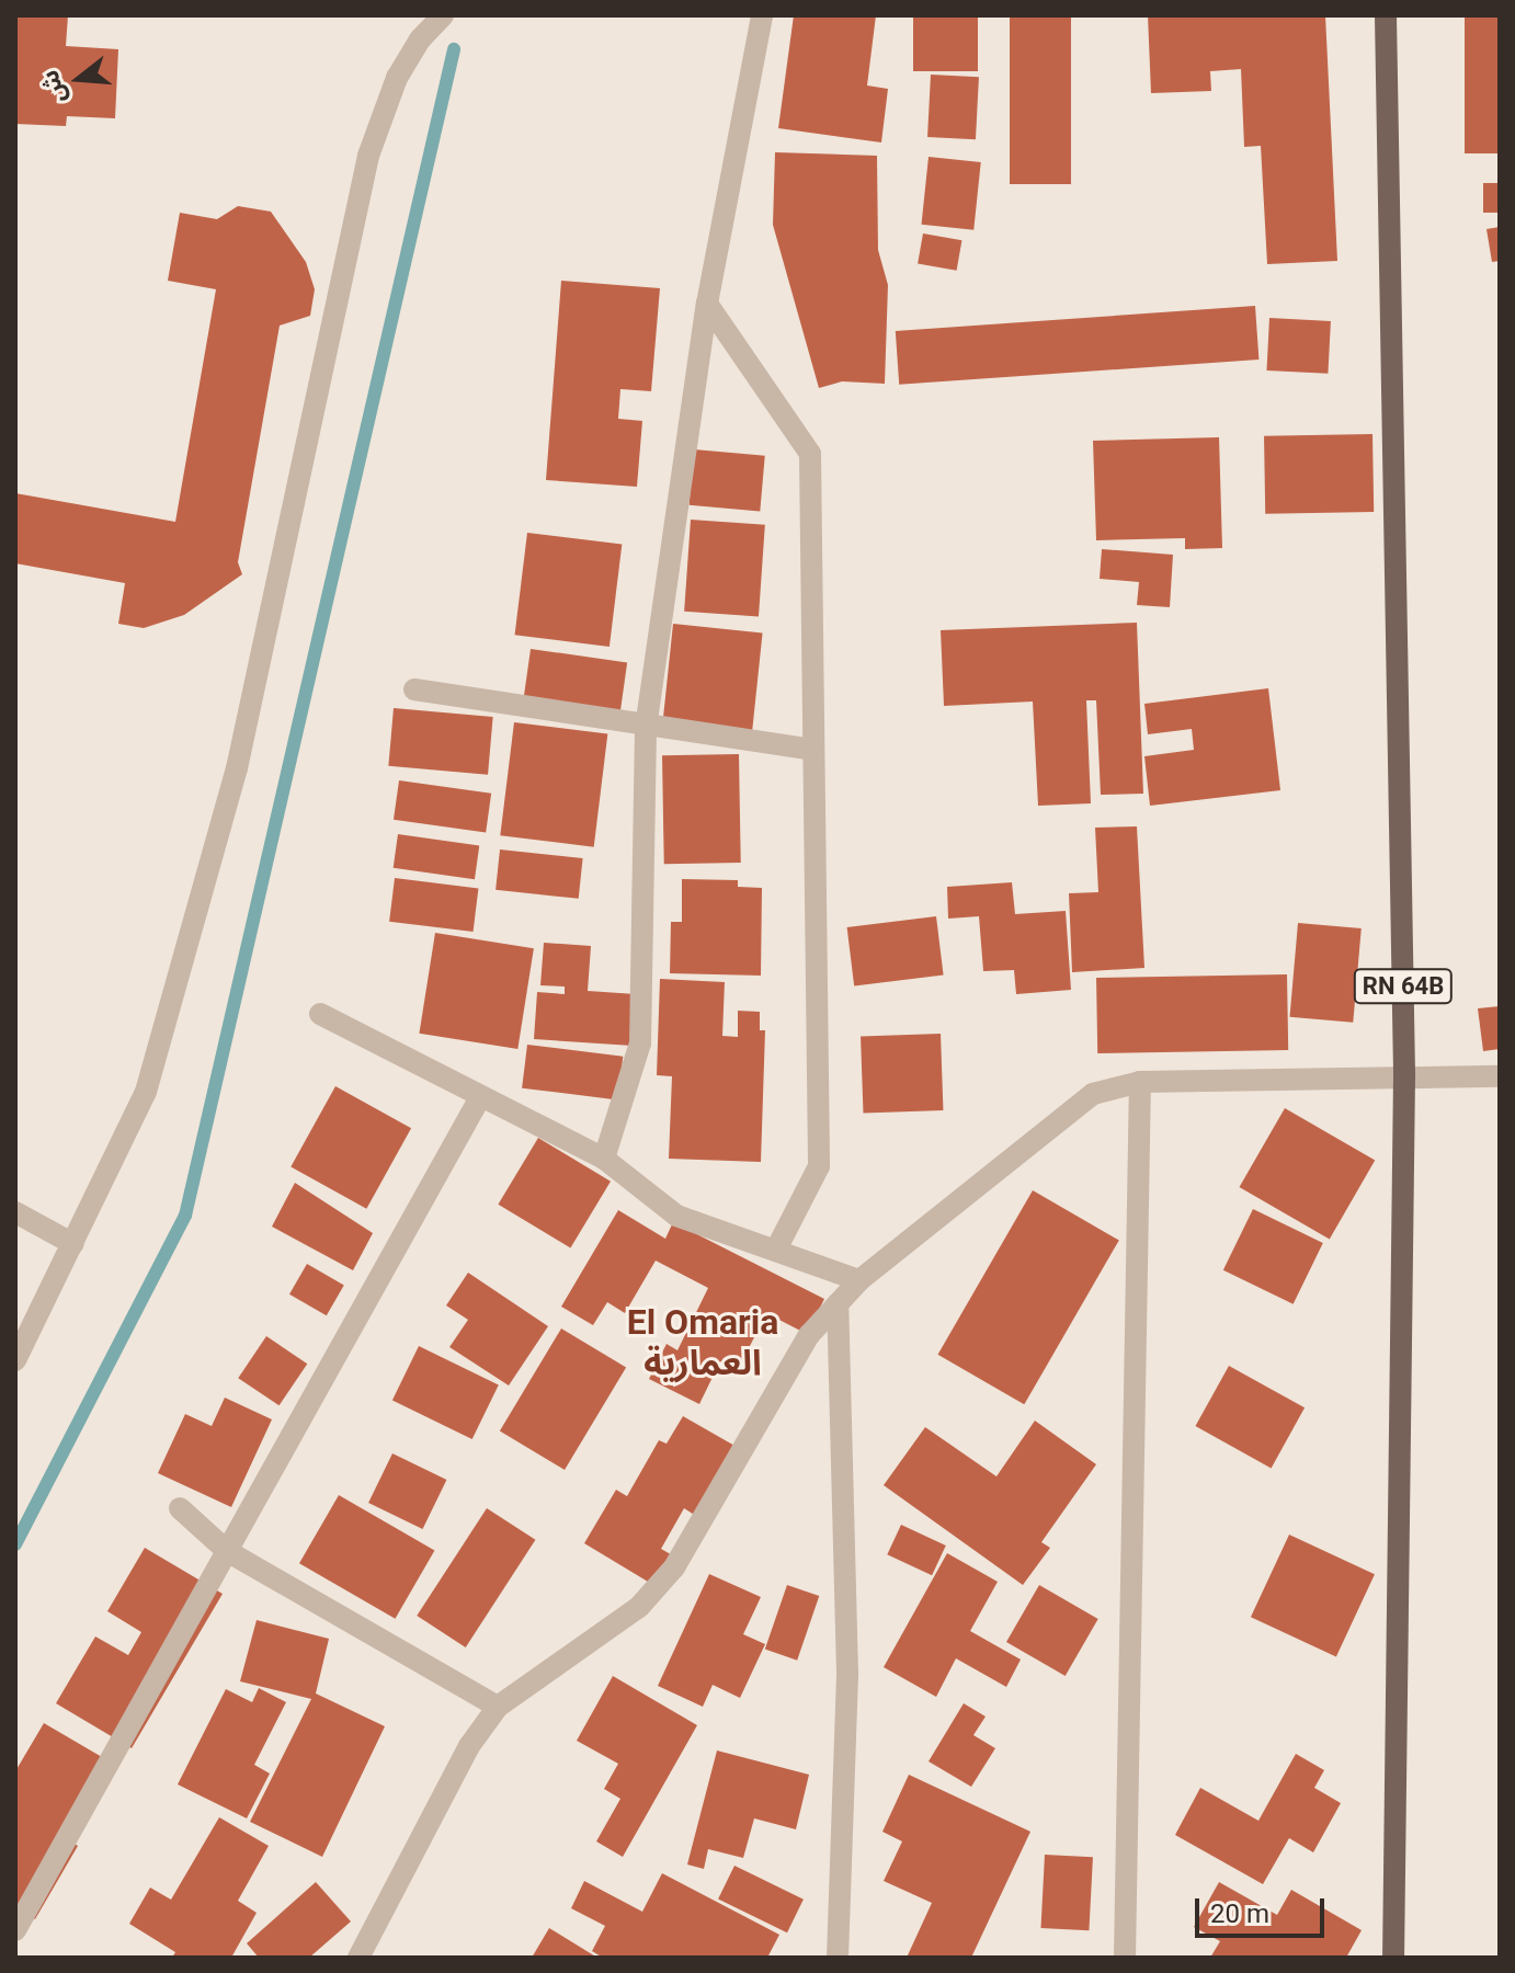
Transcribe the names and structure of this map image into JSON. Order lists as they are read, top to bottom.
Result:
{
  "streets": {
    "main road": ["RN 64B"]
  },
  "districts": ["El Omaria العمارية"],
  "scale_bar": "20 m",
  "north": "left"
}
